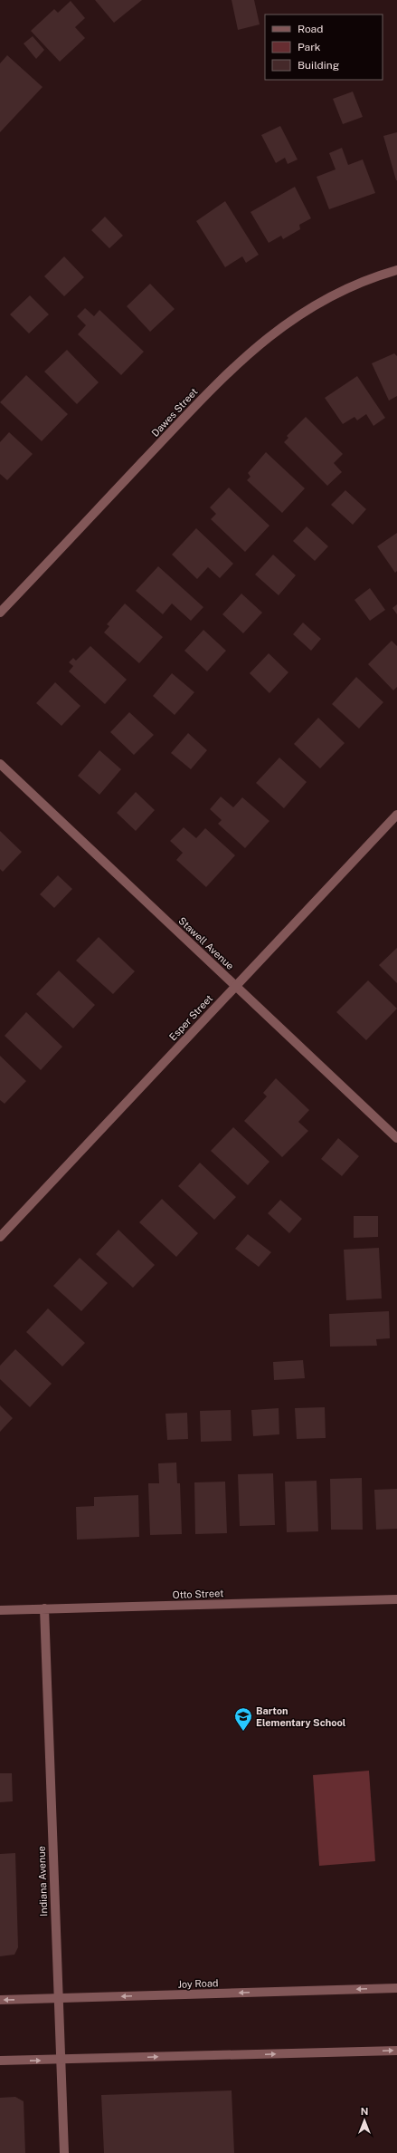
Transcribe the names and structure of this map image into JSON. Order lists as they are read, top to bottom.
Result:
{
  "streets": {
    "street": [
      "Dawes Street",
      "Stawell Avenue",
      "Esper Street",
      "Otto Street",
      "Indiana Avenue",
      "Joy Road"
    ]
  },
  "crossings": [
    ["Stawell Avenue", "Esper Street"],
    ["Otto Street", "Indiana Avenue"],
    ["Indiana Avenue", "Joy Road"]
  ],
  "places": {
    "school or university": ["Barton Elementary School"]
  },
  "legend": ["Road", "Park", "Building"],
  "north": "top"
}
